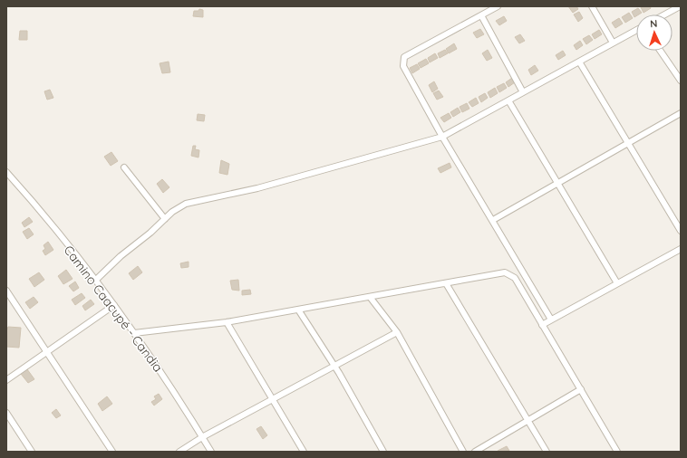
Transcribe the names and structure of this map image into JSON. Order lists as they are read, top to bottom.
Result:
{
  "streets": {
    "street": ["Camino Caacupé - Candia"]
  },
  "north": "top"
}
